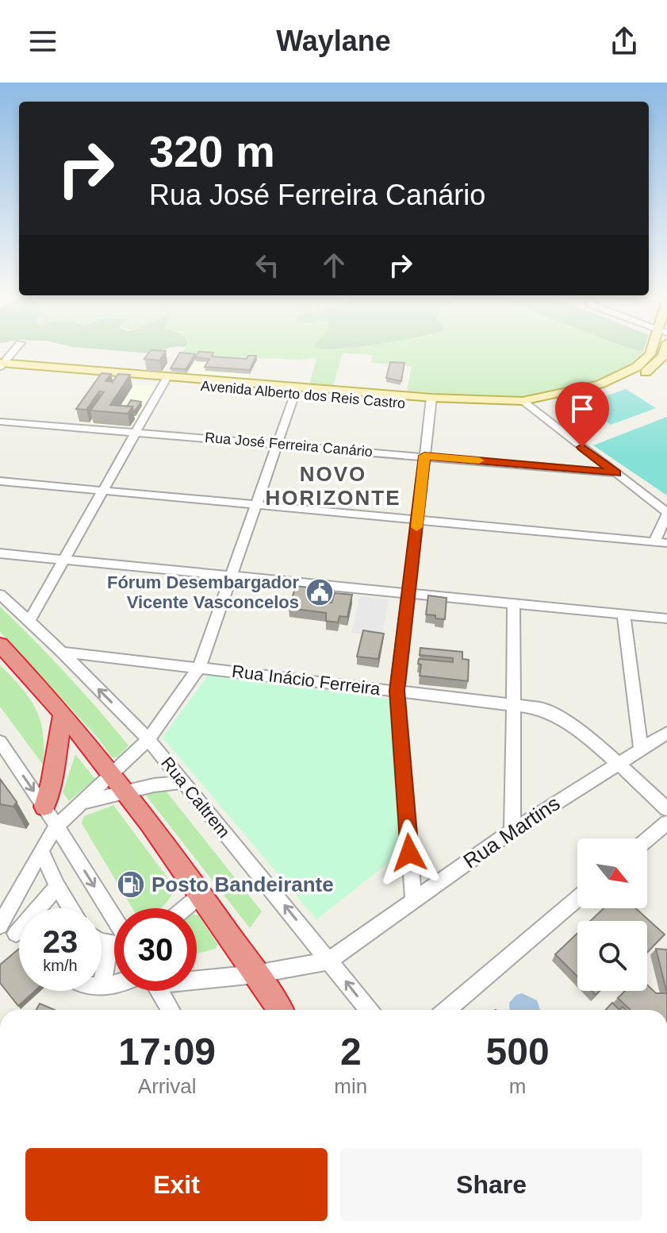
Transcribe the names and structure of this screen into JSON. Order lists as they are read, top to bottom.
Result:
{
  "streets": {
    "main road": ["Avenida Alberto dos Reis Castro"],
    "street": [
      "Rua José Ferreira Canário",
      "Rua Inácio Ferreira",
      "Rua Caltrem",
      "Rua Martins"
    ]
  },
  "crossings": [
    ["Rua Inácio Ferreira", "Rua Caltrem"],
    ["Rua Inácio Ferreira", "Rua Martins"],
    ["Rua Caltrem", "Rua Martins"]
  ],
  "one_way": ["Rua Caltrem"],
  "districts": ["NOVO HORIZONTE"],
  "places": {
    "public building": ["Fórum Desembargador Vicente Vasconcelos"],
    "fuel station": ["Posto Bandeirante"]
  },
  "north": "bottom right",
  "page": {
    "header": "Waylane",
    "turn": ["320 m", "Rua José Ferreira Canário"],
    "speed": "23 km/h",
    "limit": "30",
    "eta": [
      "17:09",
      "Arrival",
      "2",
      "min",
      "500",
      "m"
    ],
    "buttons": ["Exit", "Share"]
  }
}
